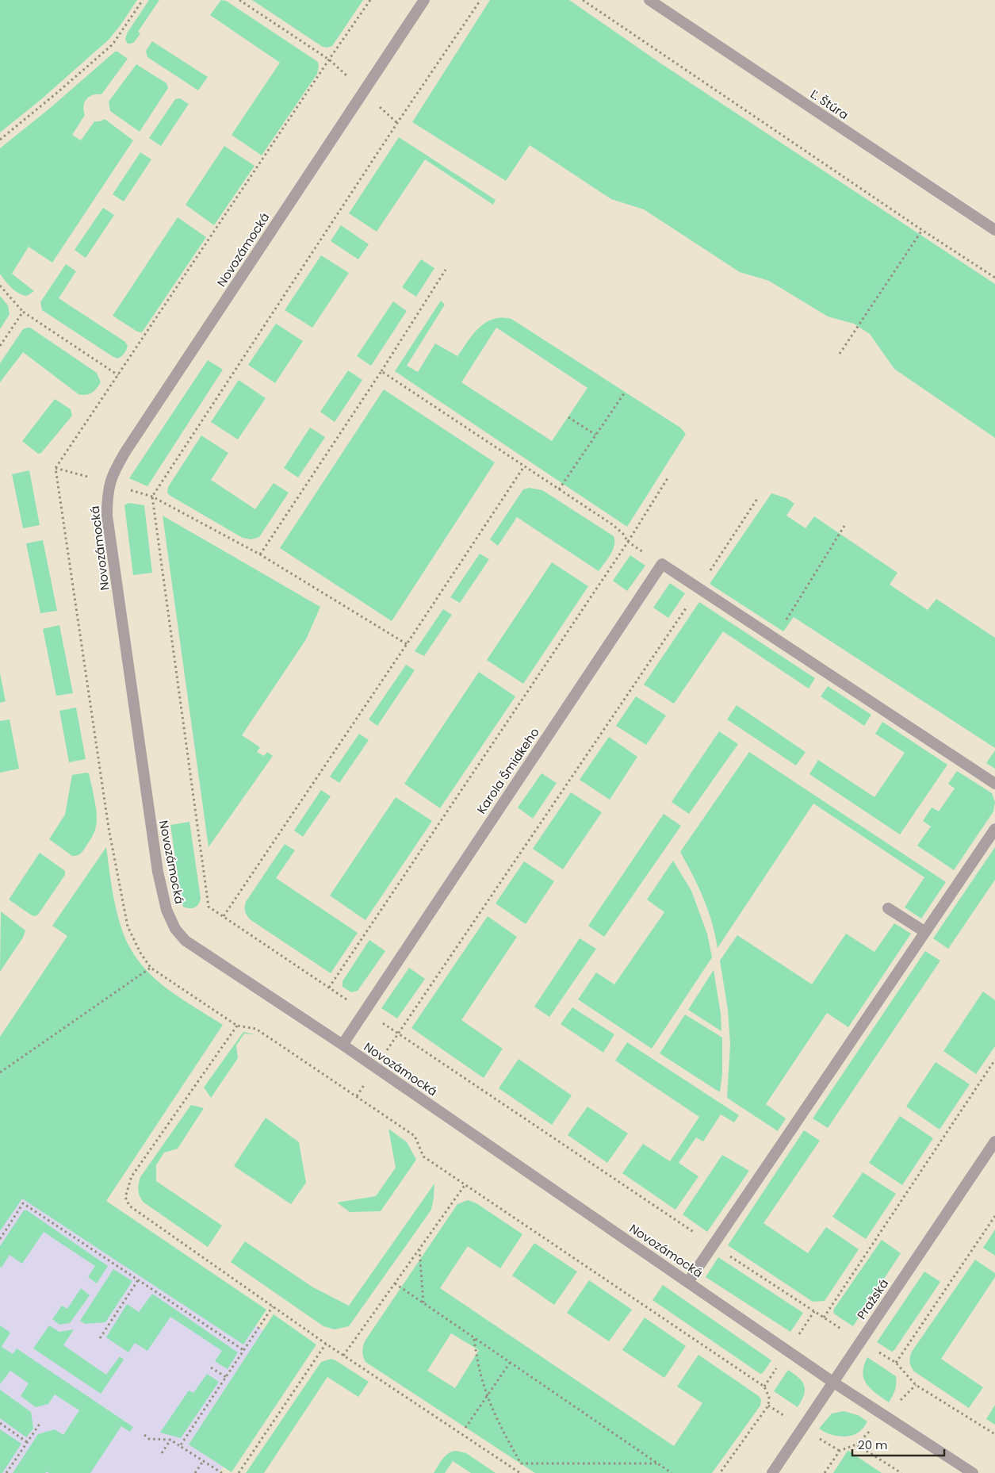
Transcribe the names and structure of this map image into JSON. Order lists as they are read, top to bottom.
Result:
{
  "streets": {
    "street": [
      "Ľ. Štúra",
      "Novozámocká",
      "Karola Šmidkeho",
      "Pražská"
    ]
  },
  "crossings": [
    ["Novozámocká", "Karola Šmidkeho"],
    ["Novozámocká", "Pražská"]
  ],
  "scale_bar": "20 m"
}
